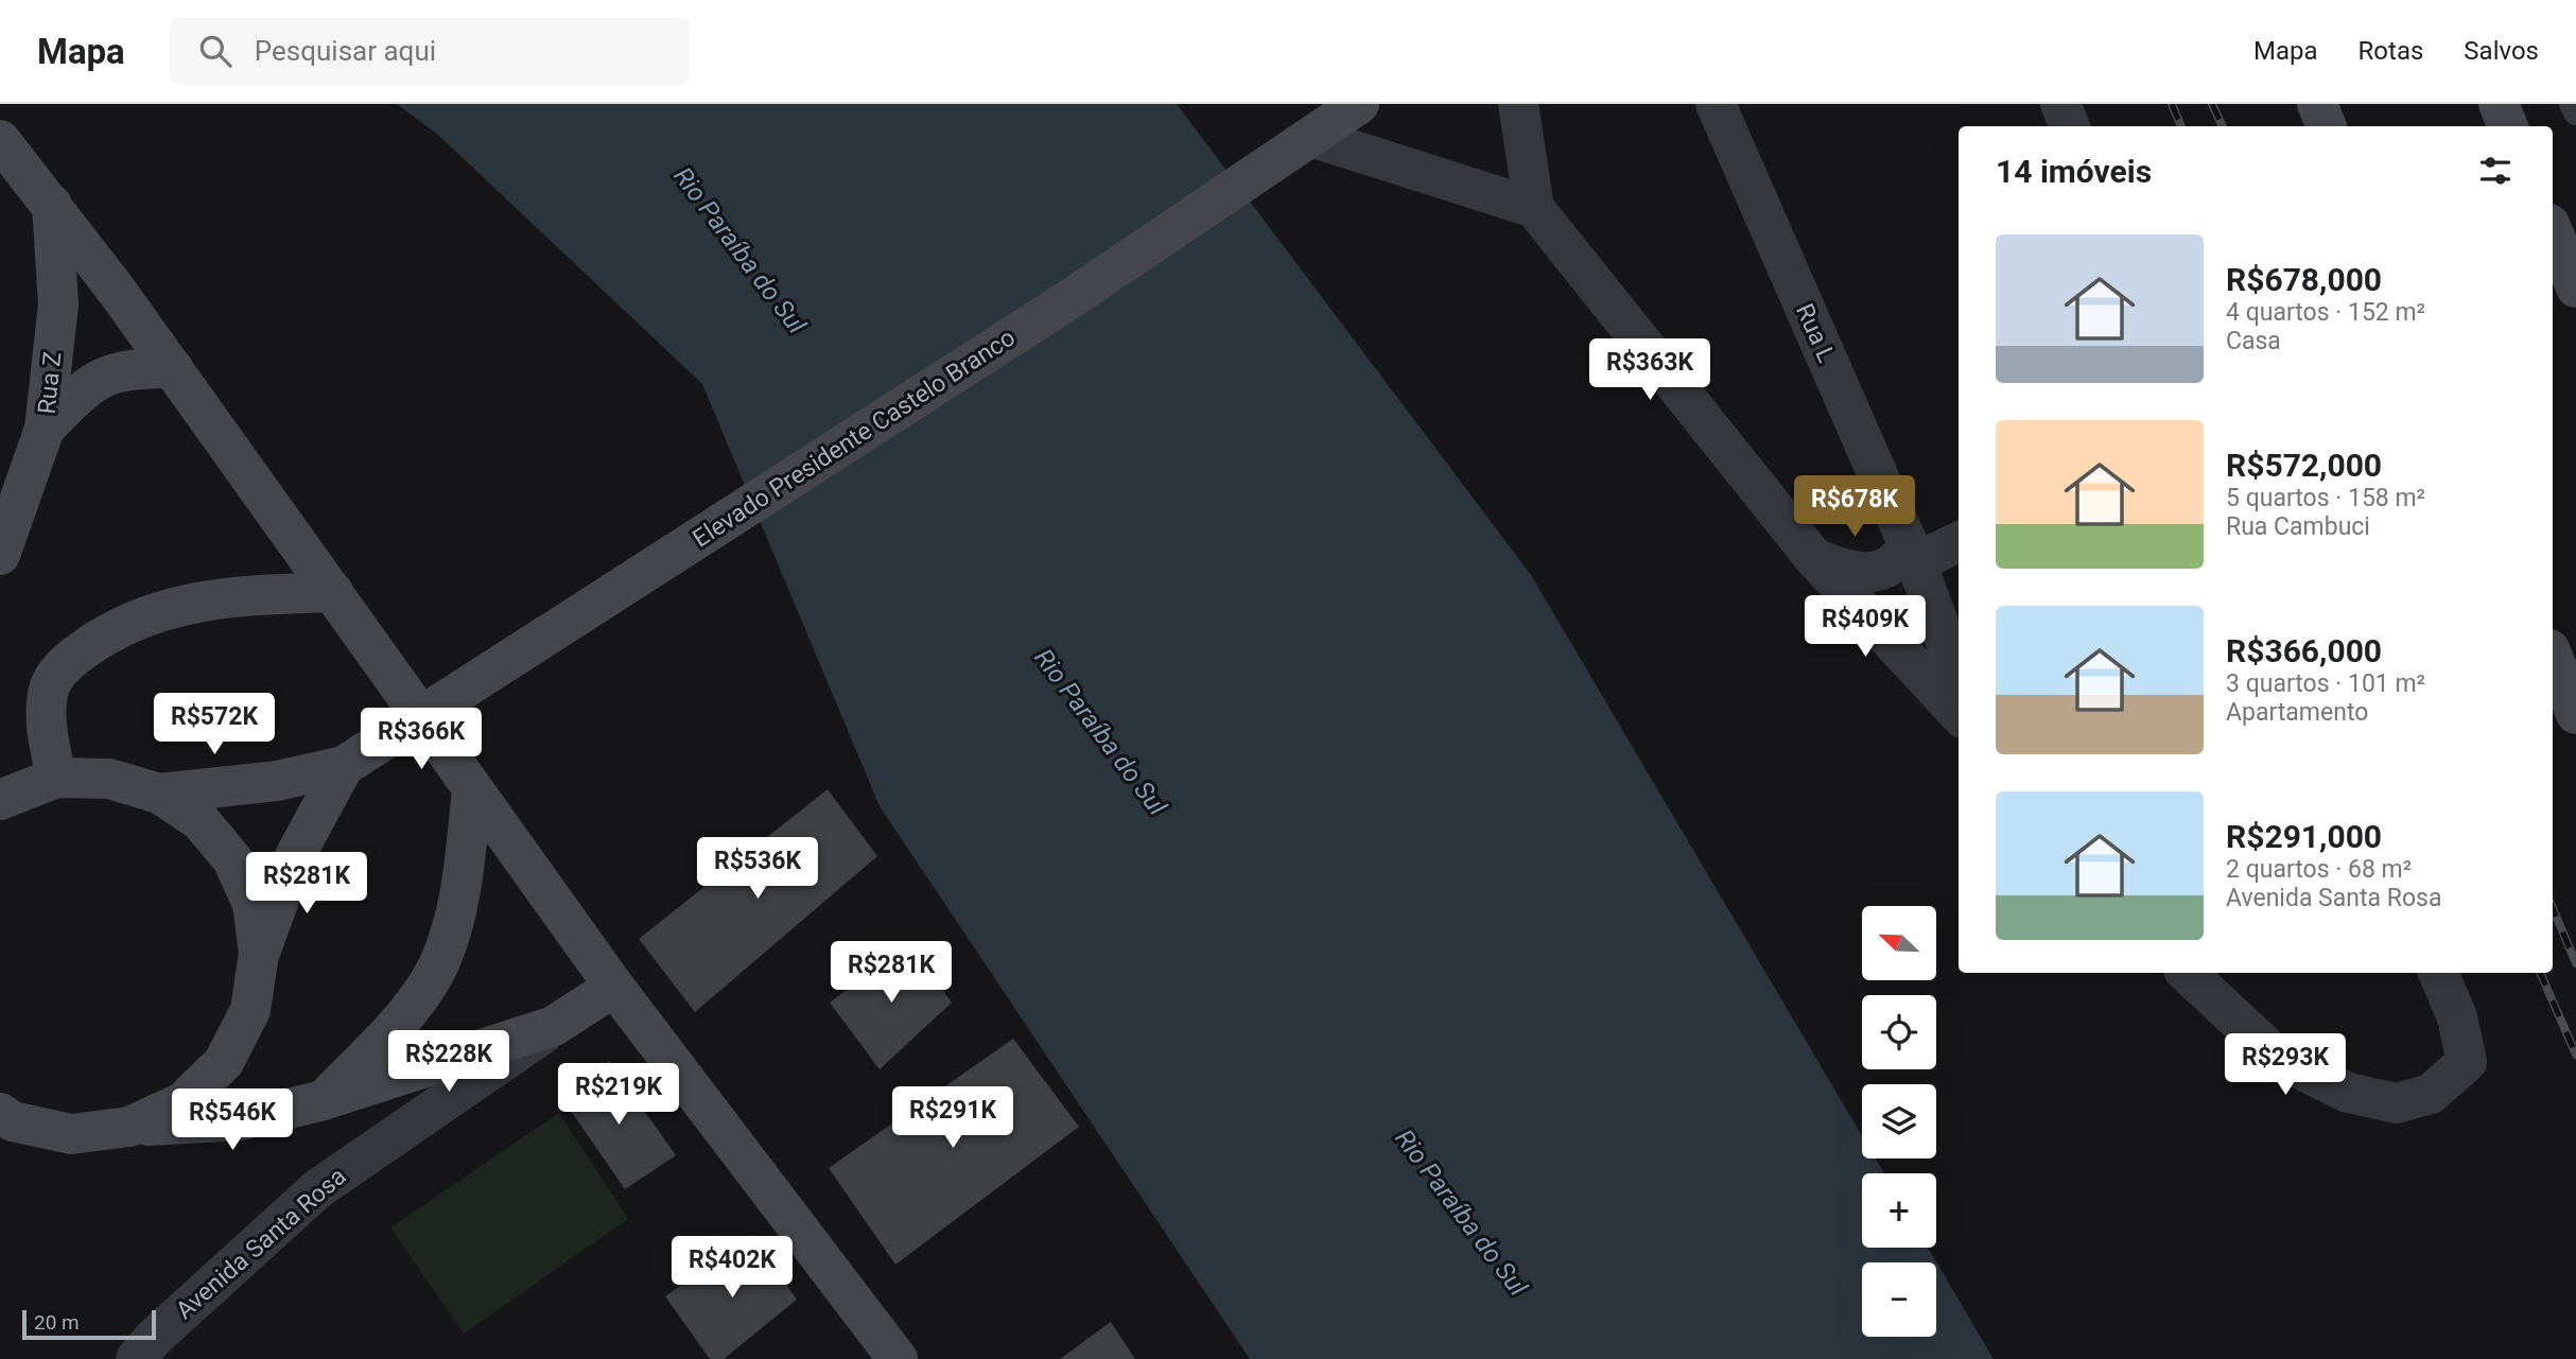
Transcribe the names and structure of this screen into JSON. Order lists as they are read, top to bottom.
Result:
{
  "streets": {
    "street": [
      "Rua L",
      "Rua Z",
      "Elevado Presidente Castelo Branco",
      "Avenida Santa Rosa"
    ]
  },
  "water": ["Rio Paraíba do Sul"],
  "scale_bar": "20 m",
  "north": "top left",
  "page": {
    "header": "Mapa",
    "search": "Pesquisar aqui",
    "nav": ["Mapa", "Rotas", "Salvos"],
    "heading": "14 imóveis",
    "list": [
      {
        "name": "R$678,000",
        "note": "4 quartos · 152 m² · Casa"
      },
      {
        "name": "R$572,000",
        "note": "5 quartos · 158 m² · Rua Cambuci"
      },
      {
        "name": "R$366,000",
        "note": "3 quartos · 101 m² · Apartamento"
      },
      {
        "name": "R$291,000",
        "note": "2 quartos · 68 m² · Avenida Santa Rosa"
      }
    ],
    "price": [
      "R$363K",
      "R$678K",
      "R$409K",
      "R$572K",
      "R$366K",
      "R$536K",
      "R$281K",
      "R$281K",
      "R$228K",
      "R$293K",
      "R$219K",
      "R$291K",
      "R$546K",
      "R$402K"
    ],
    "map_buttons": ["+", "−"],
    "scale": "20 m"
  }
}
